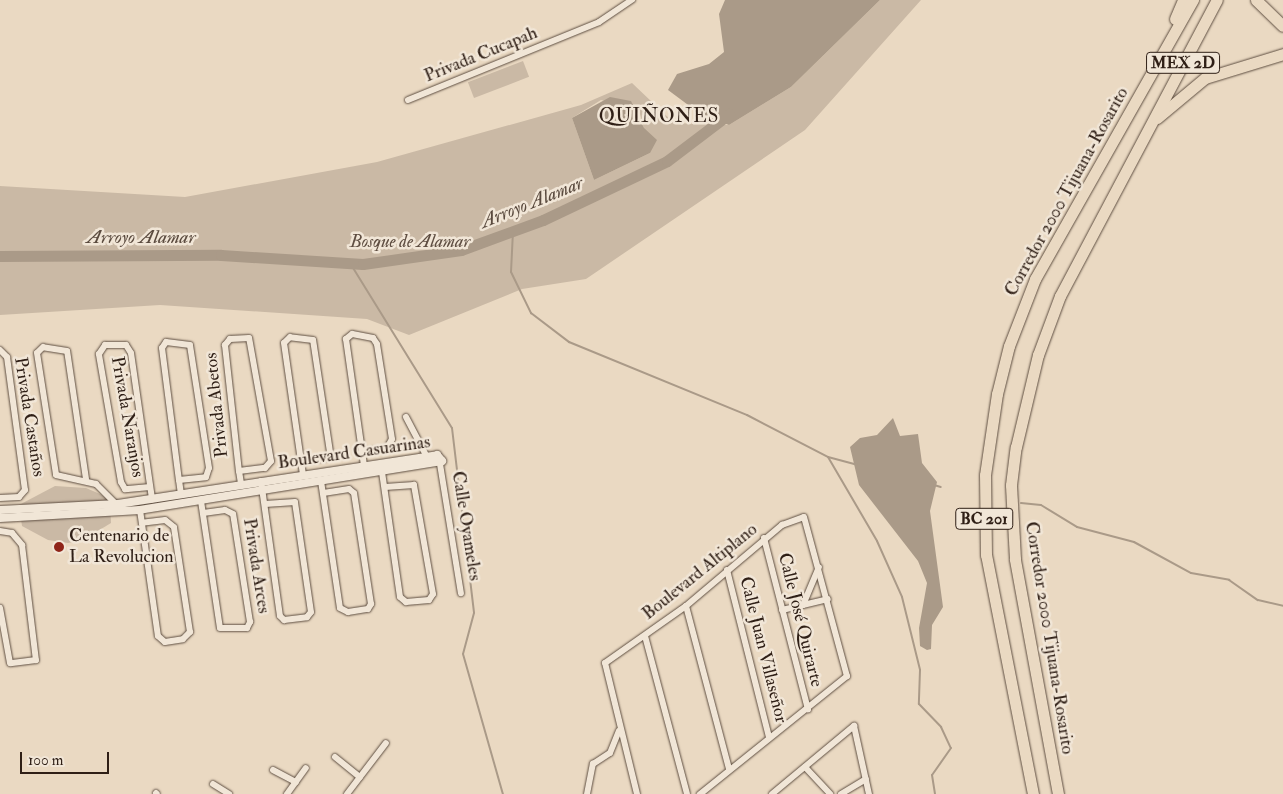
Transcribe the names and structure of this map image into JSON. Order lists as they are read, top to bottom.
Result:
{
  "streets": {
    "highway": ["MEX 2D", "Corredor 2000 Tijuana-Rosarito", "BC 201"],
    "street": [
      "Privada Cucapah",
      "Privada Abetos",
      "Privada Castaños",
      "Privada Naranjos",
      "Boulevard Casuarinas",
      "Calle Oyameles",
      "Privada Arces",
      "Boulevard Altiplano",
      "Calle José Quirarte",
      "Calle Juan Villaseñor"
    ]
  },
  "crossings": [
    ["MEX 2D", "Corredor 2000 Tijuana-Rosarito"],
    ["Privada Abetos", "Boulevard Casuarinas"],
    ["Privada Naranjos", "Boulevard Casuarinas"],
    ["Boulevard Casuarinas", "Calle Oyameles"],
    ["Boulevard Casuarinas", "Privada Arces"],
    ["Boulevard Altiplano", "Calle José Quirarte"],
    ["Boulevard Altiplano", "Calle Juan Villaseñor"]
  ],
  "districts": ["QUIÑONES"],
  "water": ["Arroyo Alamar"],
  "parks": ["Bosque de Alamar"],
  "places": ["Centenario de La Revolucion"],
  "scale_bar": "100 m"
}
